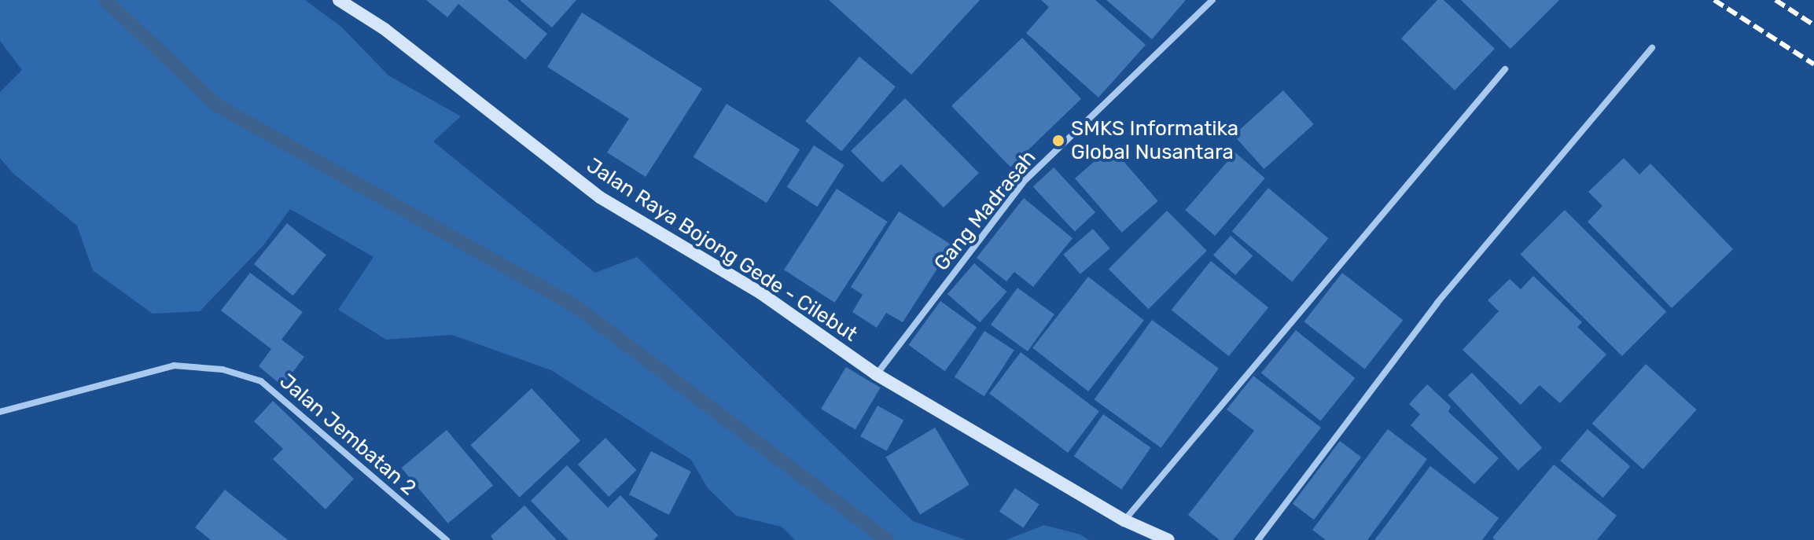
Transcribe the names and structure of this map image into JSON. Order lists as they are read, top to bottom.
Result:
{
  "streets": {
    "main road": ["Jalan Raya Bojong Gede - Cilebut"],
    "street": ["Gang Madrasah", "Jalan Jembatan 2"]
  },
  "crossings": [
    ["Gang Madrasah", "Jalan Raya Bojong Gede - Cilebut"]
  ],
  "places": ["SMKS Informatika Global Nusantara"]
}
